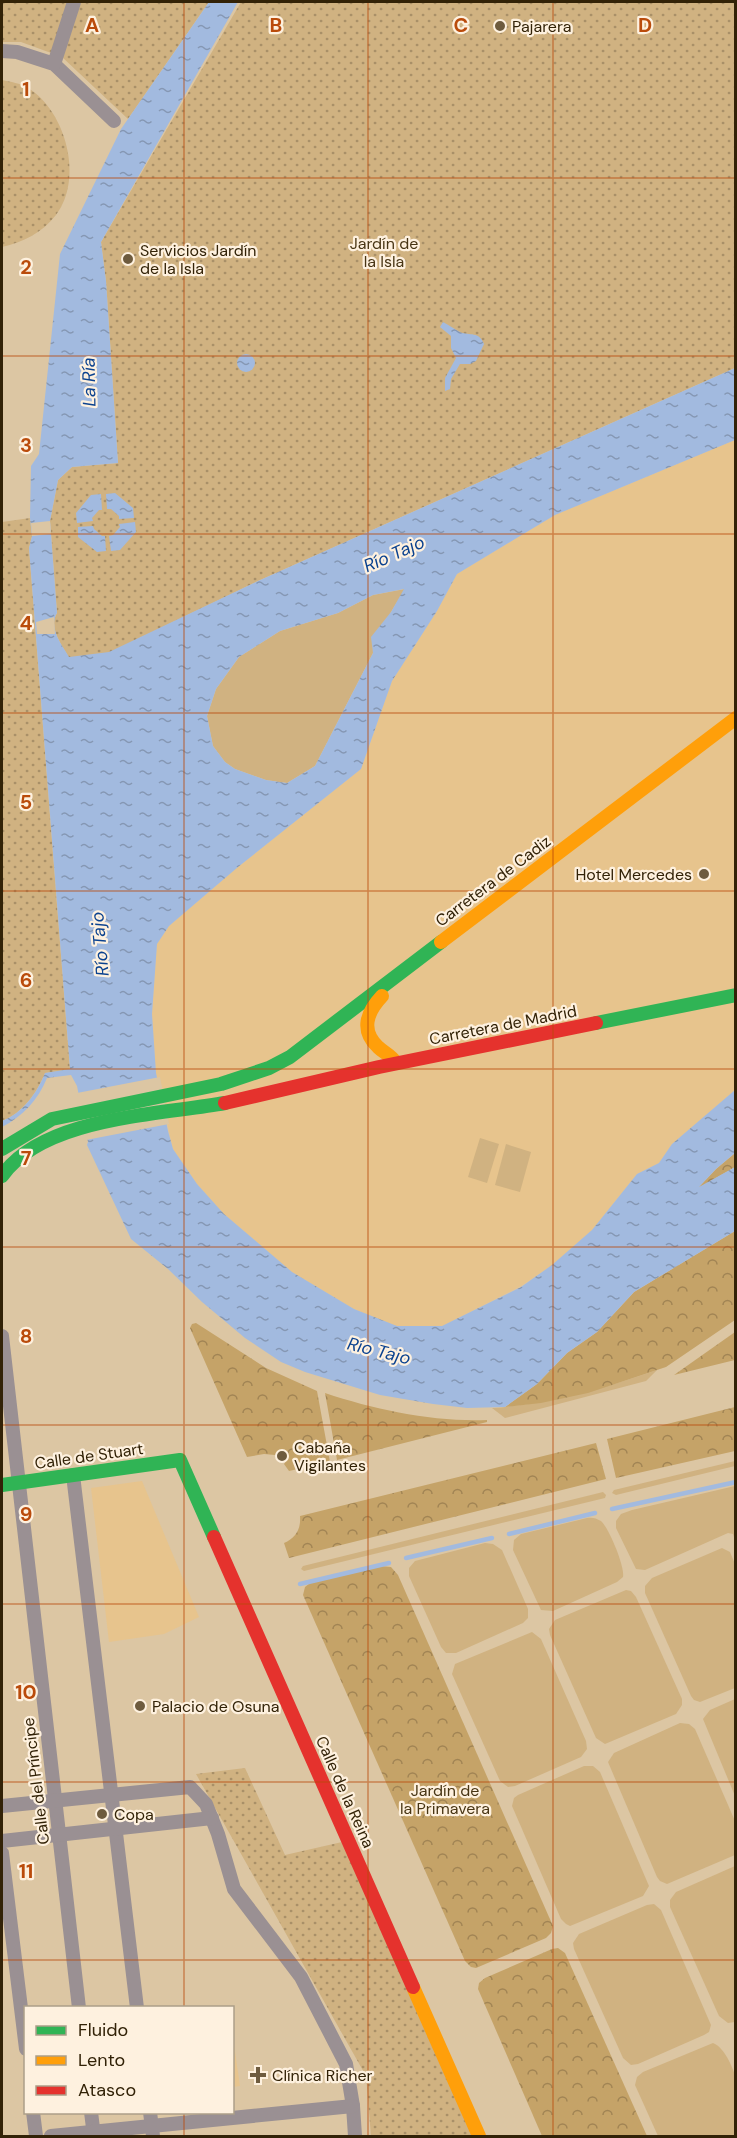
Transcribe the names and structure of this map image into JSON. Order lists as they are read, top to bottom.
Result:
{
  "streets": {
    "main road": [
      "Carretera de Cadiz",
      "Carretera de Madrid",
      "Calle de Stuart",
      "Calle de la Reina"
    ],
    "street": ["Calle del Príncipe"]
  },
  "crossings": [
    ["Calle de Stuart", "Calle del Príncipe"],
    ["Calle de Stuart", "Calle de la Reina"]
  ],
  "water": ["La Ría", "Río Tajo"],
  "parks": ["Jardín de la Isla", "Jardín de la Primavera"],
  "places": {
    "other": [
      "Pajarera",
      "Servicios Jardín de la Isla",
      "Hotel Mercedes",
      "Cabaña Vigilantes",
      "Palacio de Osuna",
      "Copa"
    ],
    "health": ["Clínica Richer"]
  },
  "legend": ["Fluido", "Lento", "Atasco"],
  "grid": {
    "columns": [
      "A",
      "B",
      "C",
      "D"
    ],
    "rows": [
      "1",
      "2",
      "3",
      "4",
      "5",
      "6",
      "7",
      "8",
      "9",
      "10",
      "11"
    ]
  }
}
